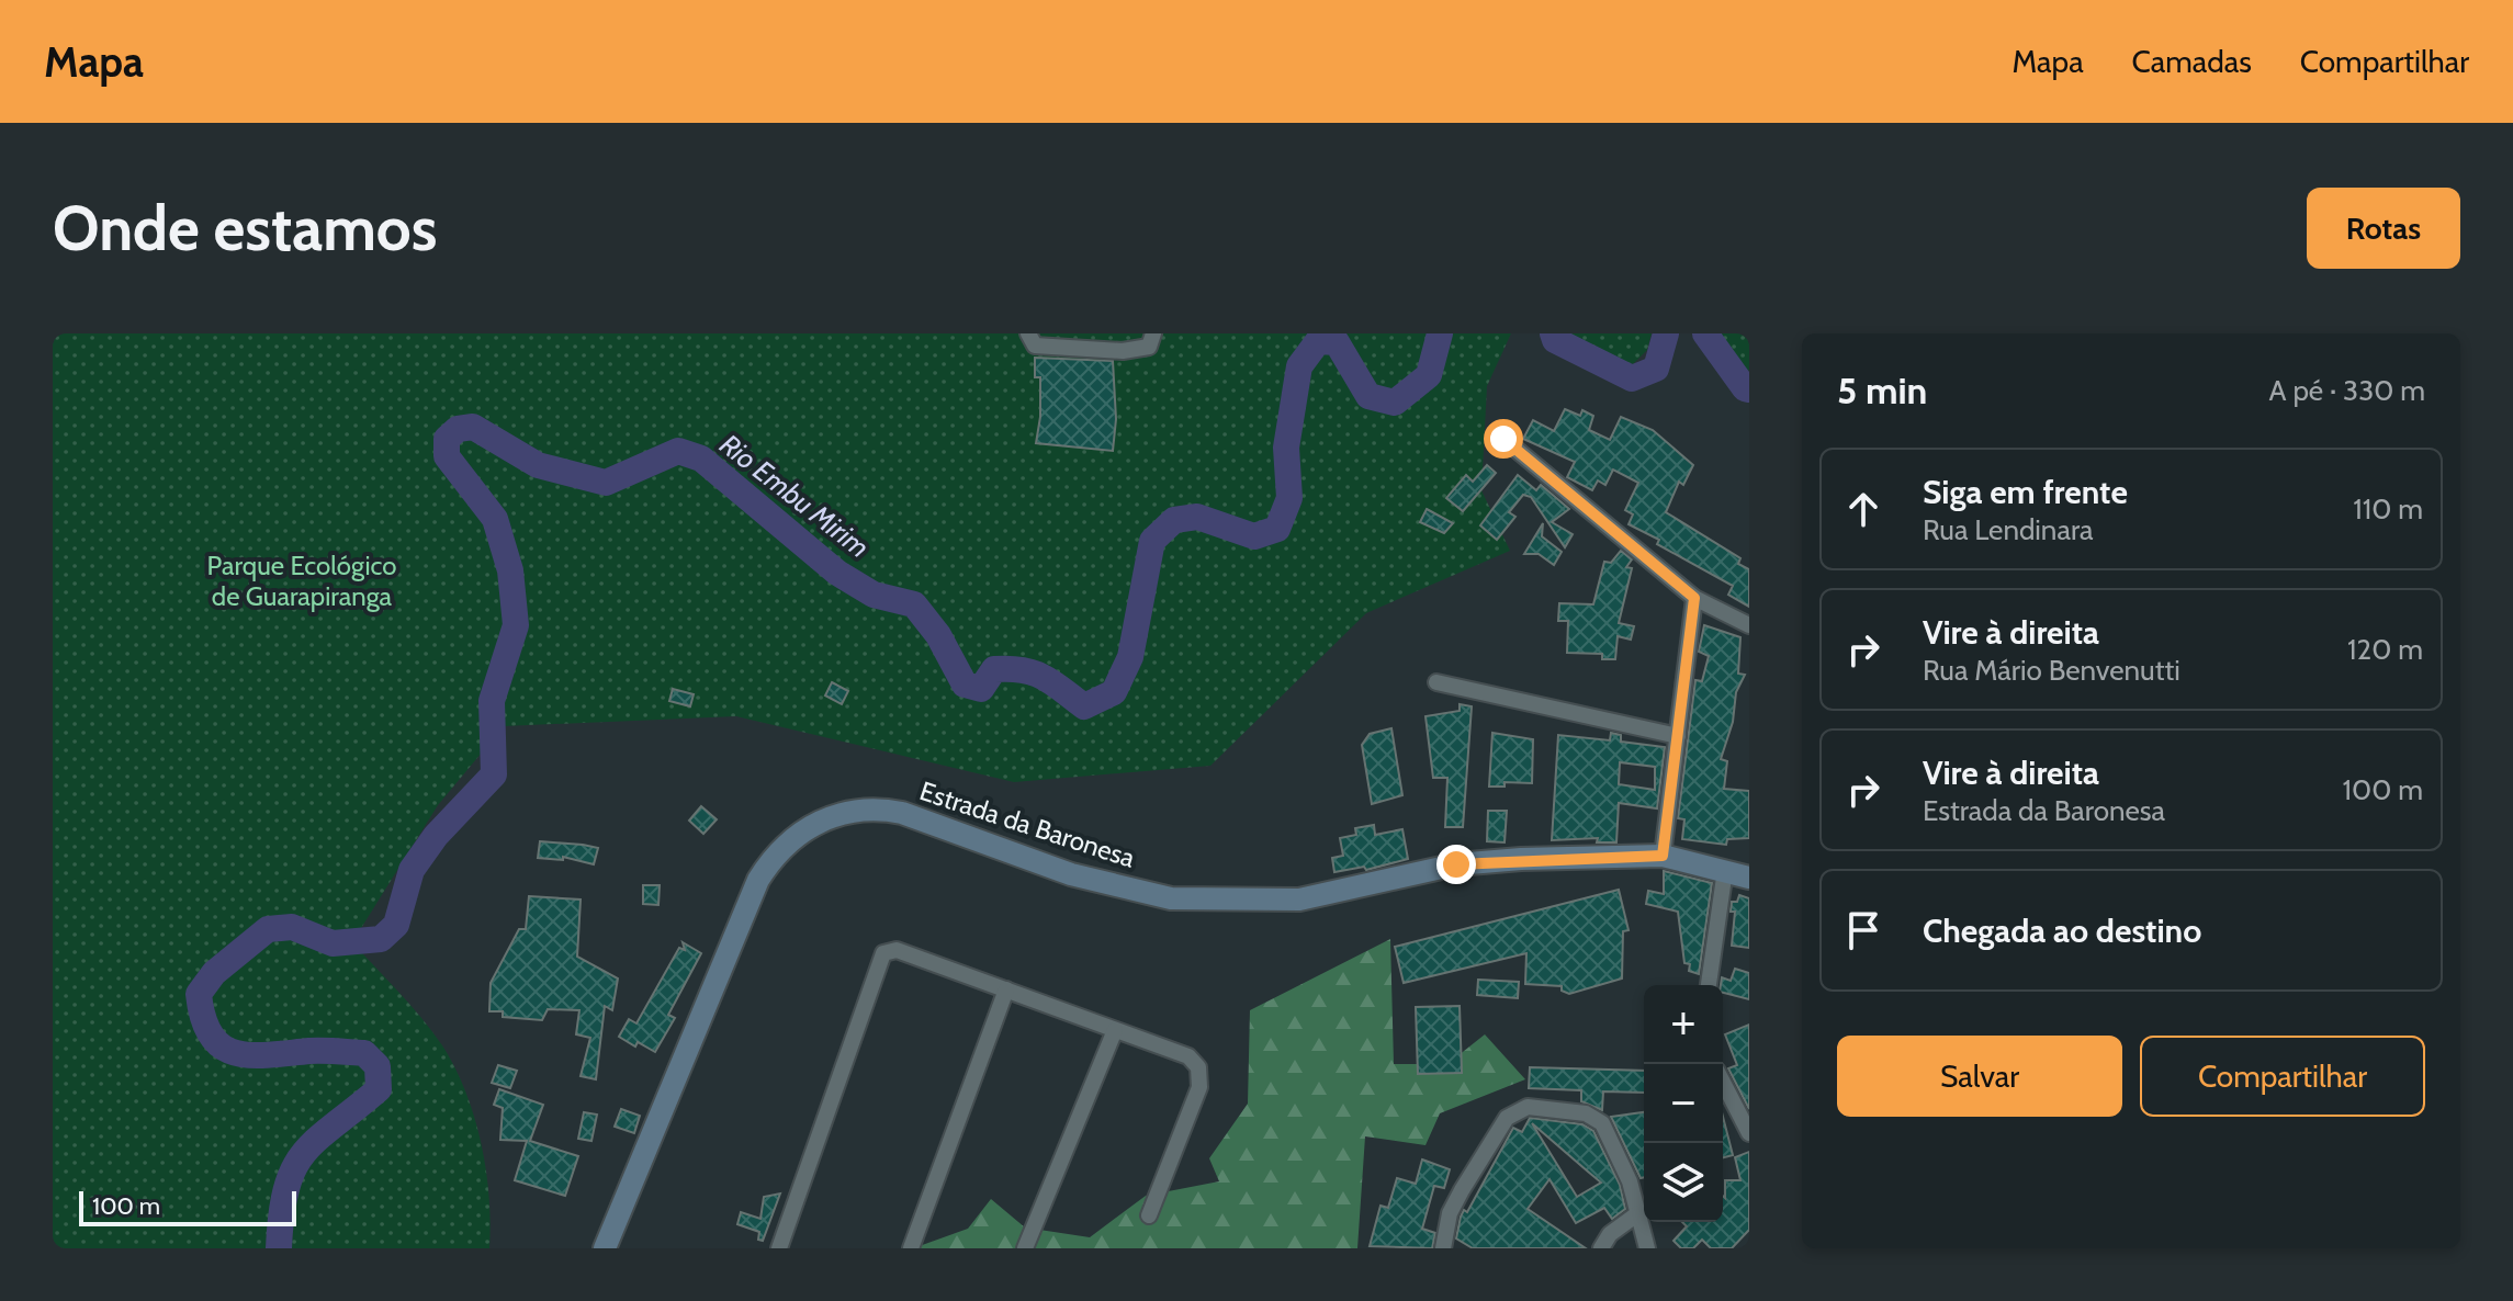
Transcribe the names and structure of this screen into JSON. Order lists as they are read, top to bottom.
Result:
{
  "streets": {
    "main road": ["Estrada da Baronesa"]
  },
  "water": ["Rio Embu Mirim"],
  "parks": ["Parque Ecológico de Guarapiranga"],
  "scale_bar": "100 m",
  "page": {
    "header": "Mapa",
    "nav": ["Mapa", "Camadas", "Compartilhar"],
    "buttons": [
      "Rotas",
      ["Salvar", "Compartilhar"]
    ],
    "title": "Onde estamos",
    "heading": ["5 min", "A pé · 330 m"],
    "list": [
      ["Siga em frente", "Rua Lendinara", "110 m"],
      ["Vire à direita", "Rua Mário Benvenutti", "120 m"],
      ["Vire à direita", "Estrada da Baronesa", "100 m"],
      "Chegada ao destino"
    ],
    "map_buttons": ["+", "−"],
    "scale": "100 m"
  }
}
